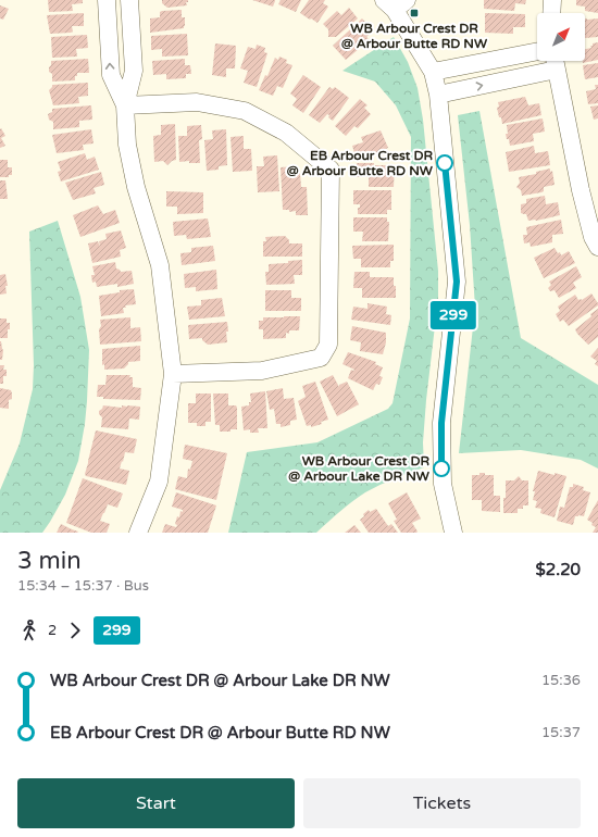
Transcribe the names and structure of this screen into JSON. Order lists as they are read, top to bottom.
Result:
{
  "places": {
    "transit": ["WB Arbour Crest DR @ Arbour Butte RD NW"],
    "other": ["EB Arbour Crest DR @ Arbour Butte RD NW", "WB Arbour Crest DR @ Arbour Lake DR NW"]
  },
  "lines": ["bus line 299"],
  "north": "top right",
  "page": {
    "on_map": "299",
    "heading": ["3 min", "15:34 – 15:37 · Bus", "$2.20"],
    "legs": ["2", "299"],
    "list": [
      {
        "name": "WB Arbour Crest DR @ Arbour Lake DR NW",
        "value": "15:36"
      },
      {
        "name": "EB Arbour Crest DR @ Arbour Butte RD NW",
        "value": "15:37"
      }
    ],
    "buttons": ["Start", "Tickets"]
  }
}
